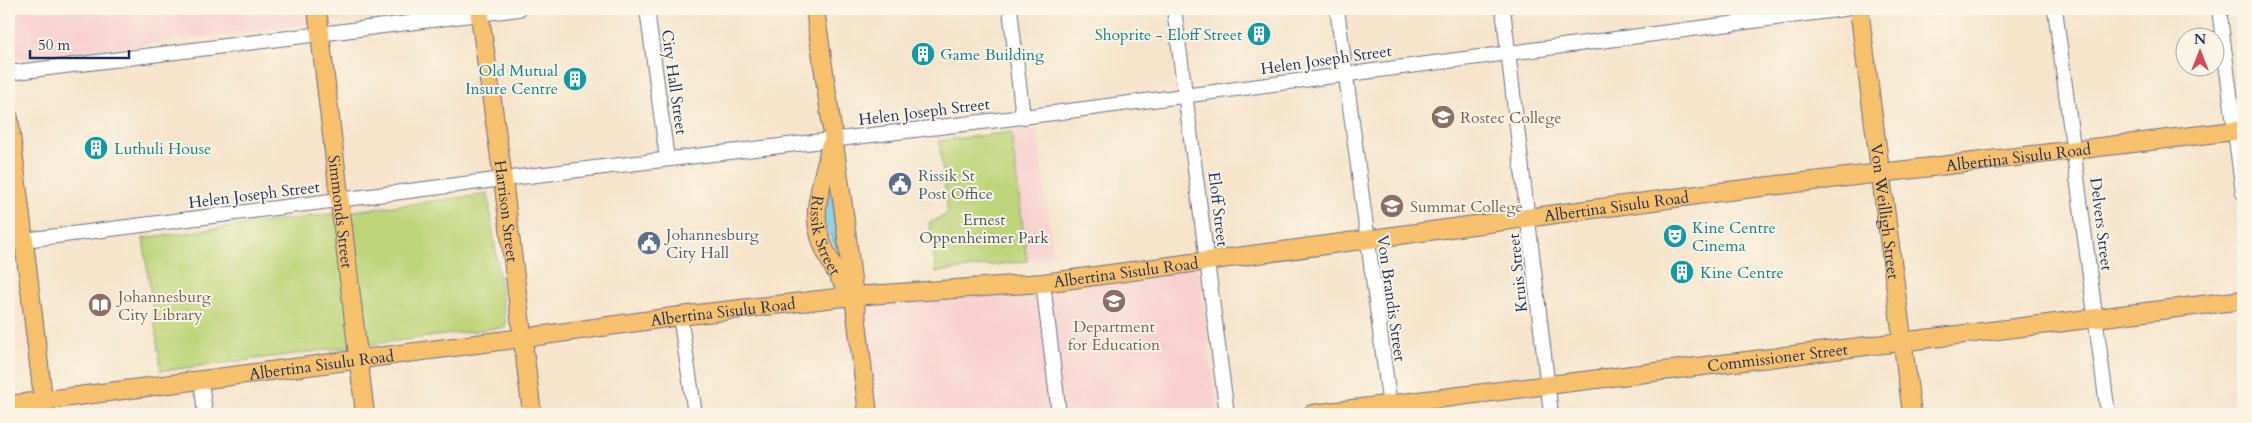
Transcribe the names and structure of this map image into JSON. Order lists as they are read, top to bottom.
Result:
{
  "streets": {
    "main road": [
      "Albertina Sisulu Road",
      "Simmonds Street",
      "Harrison Street",
      "Von Weilligh Street",
      "Rissik Street",
      "Commissioner Street"
    ],
    "street": [
      "Helen Joseph Street",
      "City Hall Street",
      "Eloff Street",
      "Delvers Street",
      "Kruis Street",
      "Von Brandis Street"
    ]
  },
  "crossings": [
    ["Helen Joseph Street", "City Hall Street"],
    ["Helen Joseph Street", "Eloff Street"],
    ["Helen Joseph Street", "Simmonds Street"],
    ["Helen Joseph Street", "Harrison Street"],
    ["Helen Joseph Street", "Rissik Street"],
    ["Helen Joseph Street", "Kruis Street"],
    ["Helen Joseph Street", "Von Brandis Street"],
    ["Albertina Sisulu Road", "Eloff Street"],
    ["Albertina Sisulu Road", "Simmonds Street"],
    ["Albertina Sisulu Road", "Harrison Street"],
    ["Albertina Sisulu Road", "Von Weilligh Street"],
    ["Albertina Sisulu Road", "Delvers Street"],
    ["Albertina Sisulu Road", "Rissik Street"],
    ["Albertina Sisulu Road", "Kruis Street"],
    ["Albertina Sisulu Road", "Von Brandis Street"],
    ["Von Weilligh Street", "Commissioner Street"],
    ["Delvers Street", "Commissioner Street"],
    ["Kruis Street", "Commissioner Street"],
    ["Von Brandis Street", "Commissioner Street"]
  ],
  "parks": ["Ernest Oppenheimer Park"],
  "places": {
    "building": [
      "Shoprite - Eloff Street",
      "Game Building",
      "Old Mutual Insure Centre",
      "Luthuli House",
      "Kine Centre"
    ],
    "school or university": ["Rostec College", "Summat College", "Department for Education"],
    "public building": ["Rissik St Post Office", "Johannesburg City Hall"],
    "theatre": ["Kine Centre Cinema"],
    "library": ["Johannesburg City Library"]
  },
  "scale_bar": "50 m",
  "north": "top"
}
